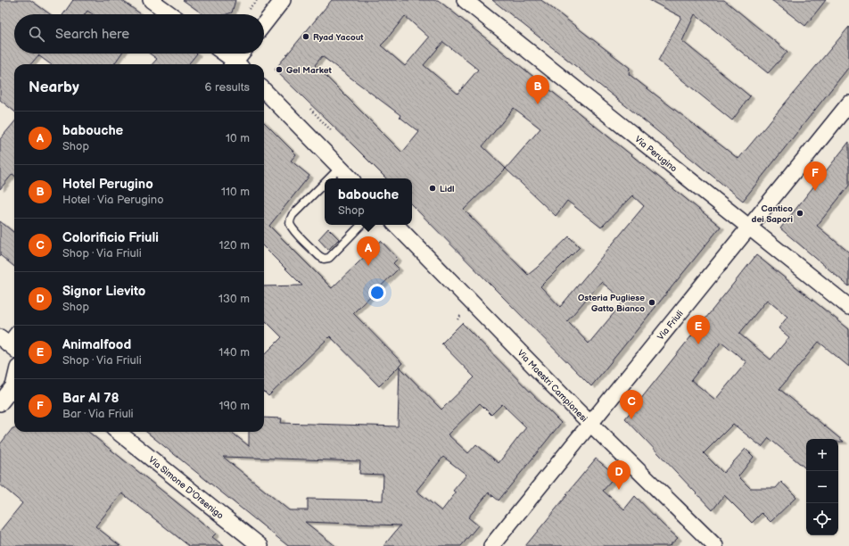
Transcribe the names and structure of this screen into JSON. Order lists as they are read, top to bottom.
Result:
{
  "streets": {
    "street": [
      "Via Perugino",
      "Via Friuli",
      "Via Maestri Campionesi",
      "Via Simone D'Orsenigo"
    ]
  },
  "crossings": [
    ["Via Perugino", "Via Friuli"],
    ["Via Friuli", "Via Maestri Campionesi"]
  ],
  "places": [
    "Ryad Yacout",
    "Gel Market",
    "Lidl",
    "Cantico dei Sapori",
    "Osteria Pugliese Gatto Bianco"
  ],
  "page": {
    "search": "Search here",
    "heading": ["Nearby", "6 results"],
    "pins": [
      "B",
      "F",
      "A",
      "E",
      "C",
      "D"
    ],
    "list": [
      {
        "mark": "A",
        "name": "babouche",
        "note": "Shop",
        "value": "10 m"
      },
      {
        "mark": "B",
        "name": "Hotel Perugino",
        "note": "Hotel · Via Perugino",
        "value": "110 m"
      },
      {
        "mark": "C",
        "name": "Colorificio Friuli",
        "note": "Shop · Via Friuli",
        "value": "120 m"
      },
      {
        "mark": "D",
        "name": "Signor Lievito",
        "note": "Shop",
        "value": "130 m"
      },
      {
        "mark": "E",
        "name": "Animalfood",
        "note": "Shop · Via Friuli",
        "value": "140 m"
      },
      {
        "mark": "F",
        "name": "Bar Al 78",
        "note": "Bar · Via Friuli",
        "value": "190 m"
      }
    ],
    "popup": ["babouche", "Shop"],
    "map_buttons": ["+", "−"]
  }
}
